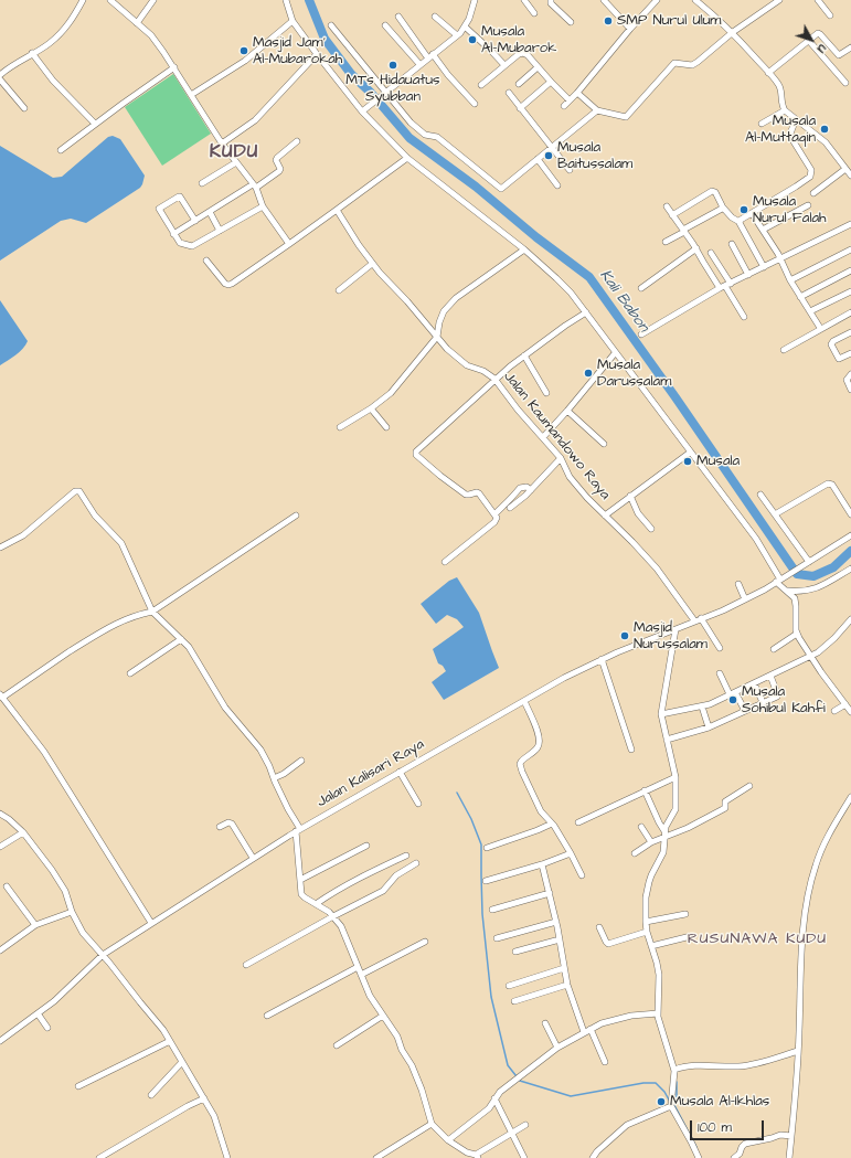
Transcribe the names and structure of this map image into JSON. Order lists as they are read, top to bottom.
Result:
{
  "streets": {
    "street": ["Jalan Kaumandowo Raya", "Jalan Kalisari Raya"]
  },
  "crossings": [
    ["Jalan Kaumandowo Raya", "Jalan Kalisari Raya"]
  ],
  "districts": ["KUDU", "RUSUNAWA KUDU"],
  "water": ["Kali Babon"],
  "places": [
    "SMP Nurul Ulum",
    "Musala Al-Mubarok",
    "Masjid Jam' Al-Mubarokah",
    "MTs Hidauatus Syubban",
    "Musala Al-Muttaqin",
    "Musala Baitussalam",
    "Musala Nurul Falah",
    "Musala Darussalam",
    "Musala",
    "Masjid Nurussalam",
    "Musala Sohibul Kahfi",
    "Musala Al-Ikhlas"
  ],
  "scale_bar": "100 m",
  "north": "bottom right"
}
